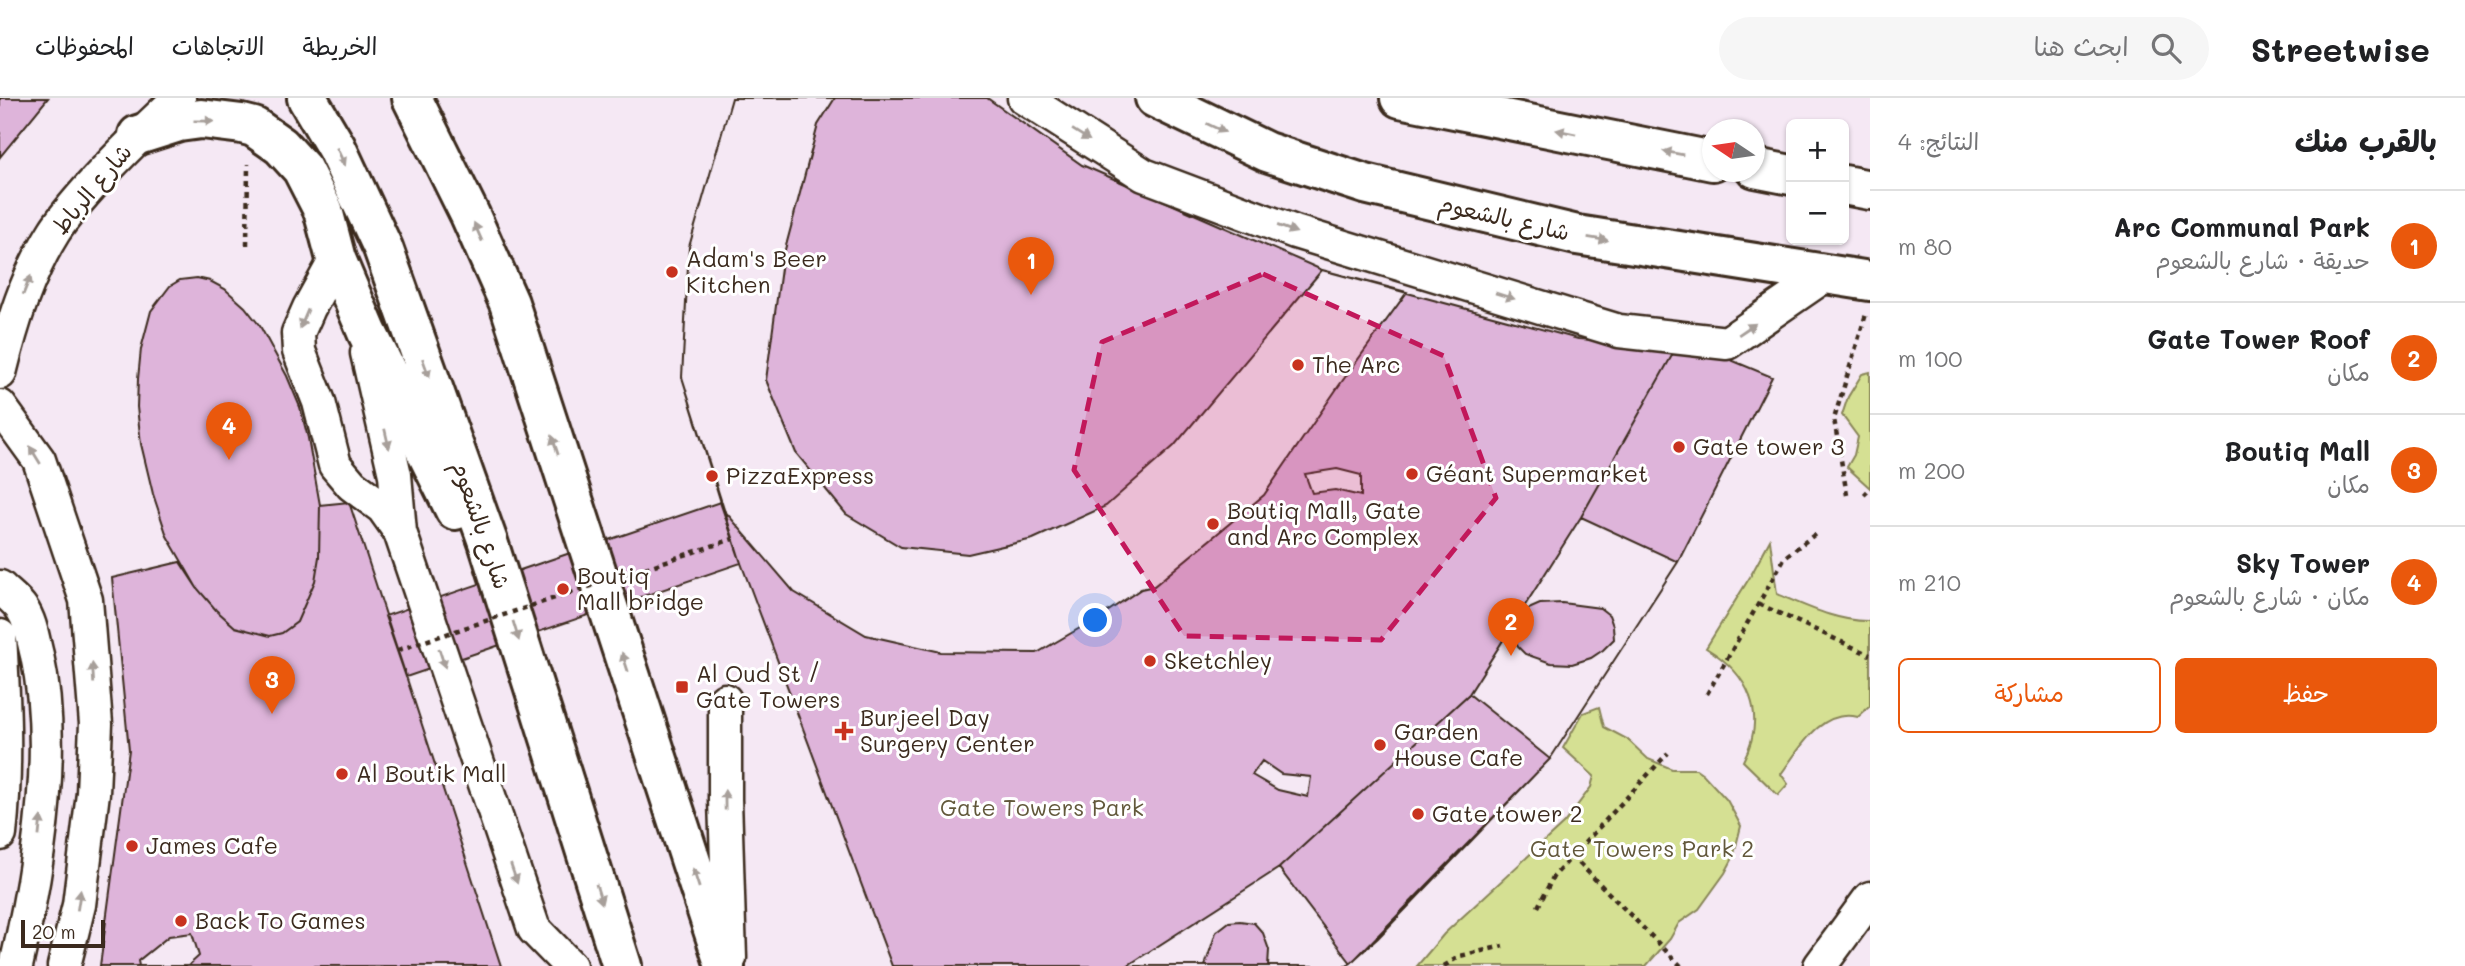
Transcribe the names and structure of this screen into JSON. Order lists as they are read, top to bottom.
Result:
{
  "streets": {
    "main road": ["شارع بالشعوم"],
    "street": ["شارع الرباط"]
  },
  "one_way": ["شارع الرباط"],
  "parks": ["Gate Towers Park", "Gate Towers Park 2"],
  "places": {
    "other": [
      "Adam's Beer Kitchen",
      "The Arc",
      "Gate tower 3",
      "Géant Supermarket",
      "PizzaExpress",
      "Boutiq Mall, Gate and Arc Complex",
      "Boutiq Mall bridge",
      "Sketchley",
      "Garden House Cafe",
      "Al Boutik Mall",
      "Gate tower 2",
      "James Cafe",
      "Back To Games"
    ],
    "transit": ["Al Oud St / Gate Towers"],
    "health": ["Burjeel Day Surgery Center"]
  },
  "scale_bar": "20 m",
  "north": "left",
  "page": {
    "header": "Streetwise",
    "search": "ابحث هنا",
    "nav": ["الخريطة", "الاتجاهات", "المحفوظات"],
    "heading": ["بالقرب منك", "النتائج: 4"],
    "map_buttons": ["+", "−"],
    "list": [
      {
        "mark": "1",
        "name": "Arc Communal Park",
        "note": "حديقة · شارع بالشعوم",
        "value": "80 m"
      },
      {
        "mark": "2",
        "name": "Gate Tower Roof",
        "note": "مكان",
        "value": "100 m"
      },
      {
        "mark": "3",
        "name": "Boutiq Mall",
        "note": "مكان",
        "value": "200 m"
      },
      {
        "mark": "4",
        "name": "Sky Tower",
        "note": "مكان · شارع بالشعوم",
        "value": "210 m"
      }
    ],
    "pins": [
      "1",
      "4",
      "2",
      "3"
    ],
    "buttons": ["حفظ", "مشاركة"],
    "scale": "20 m"
  }
}
